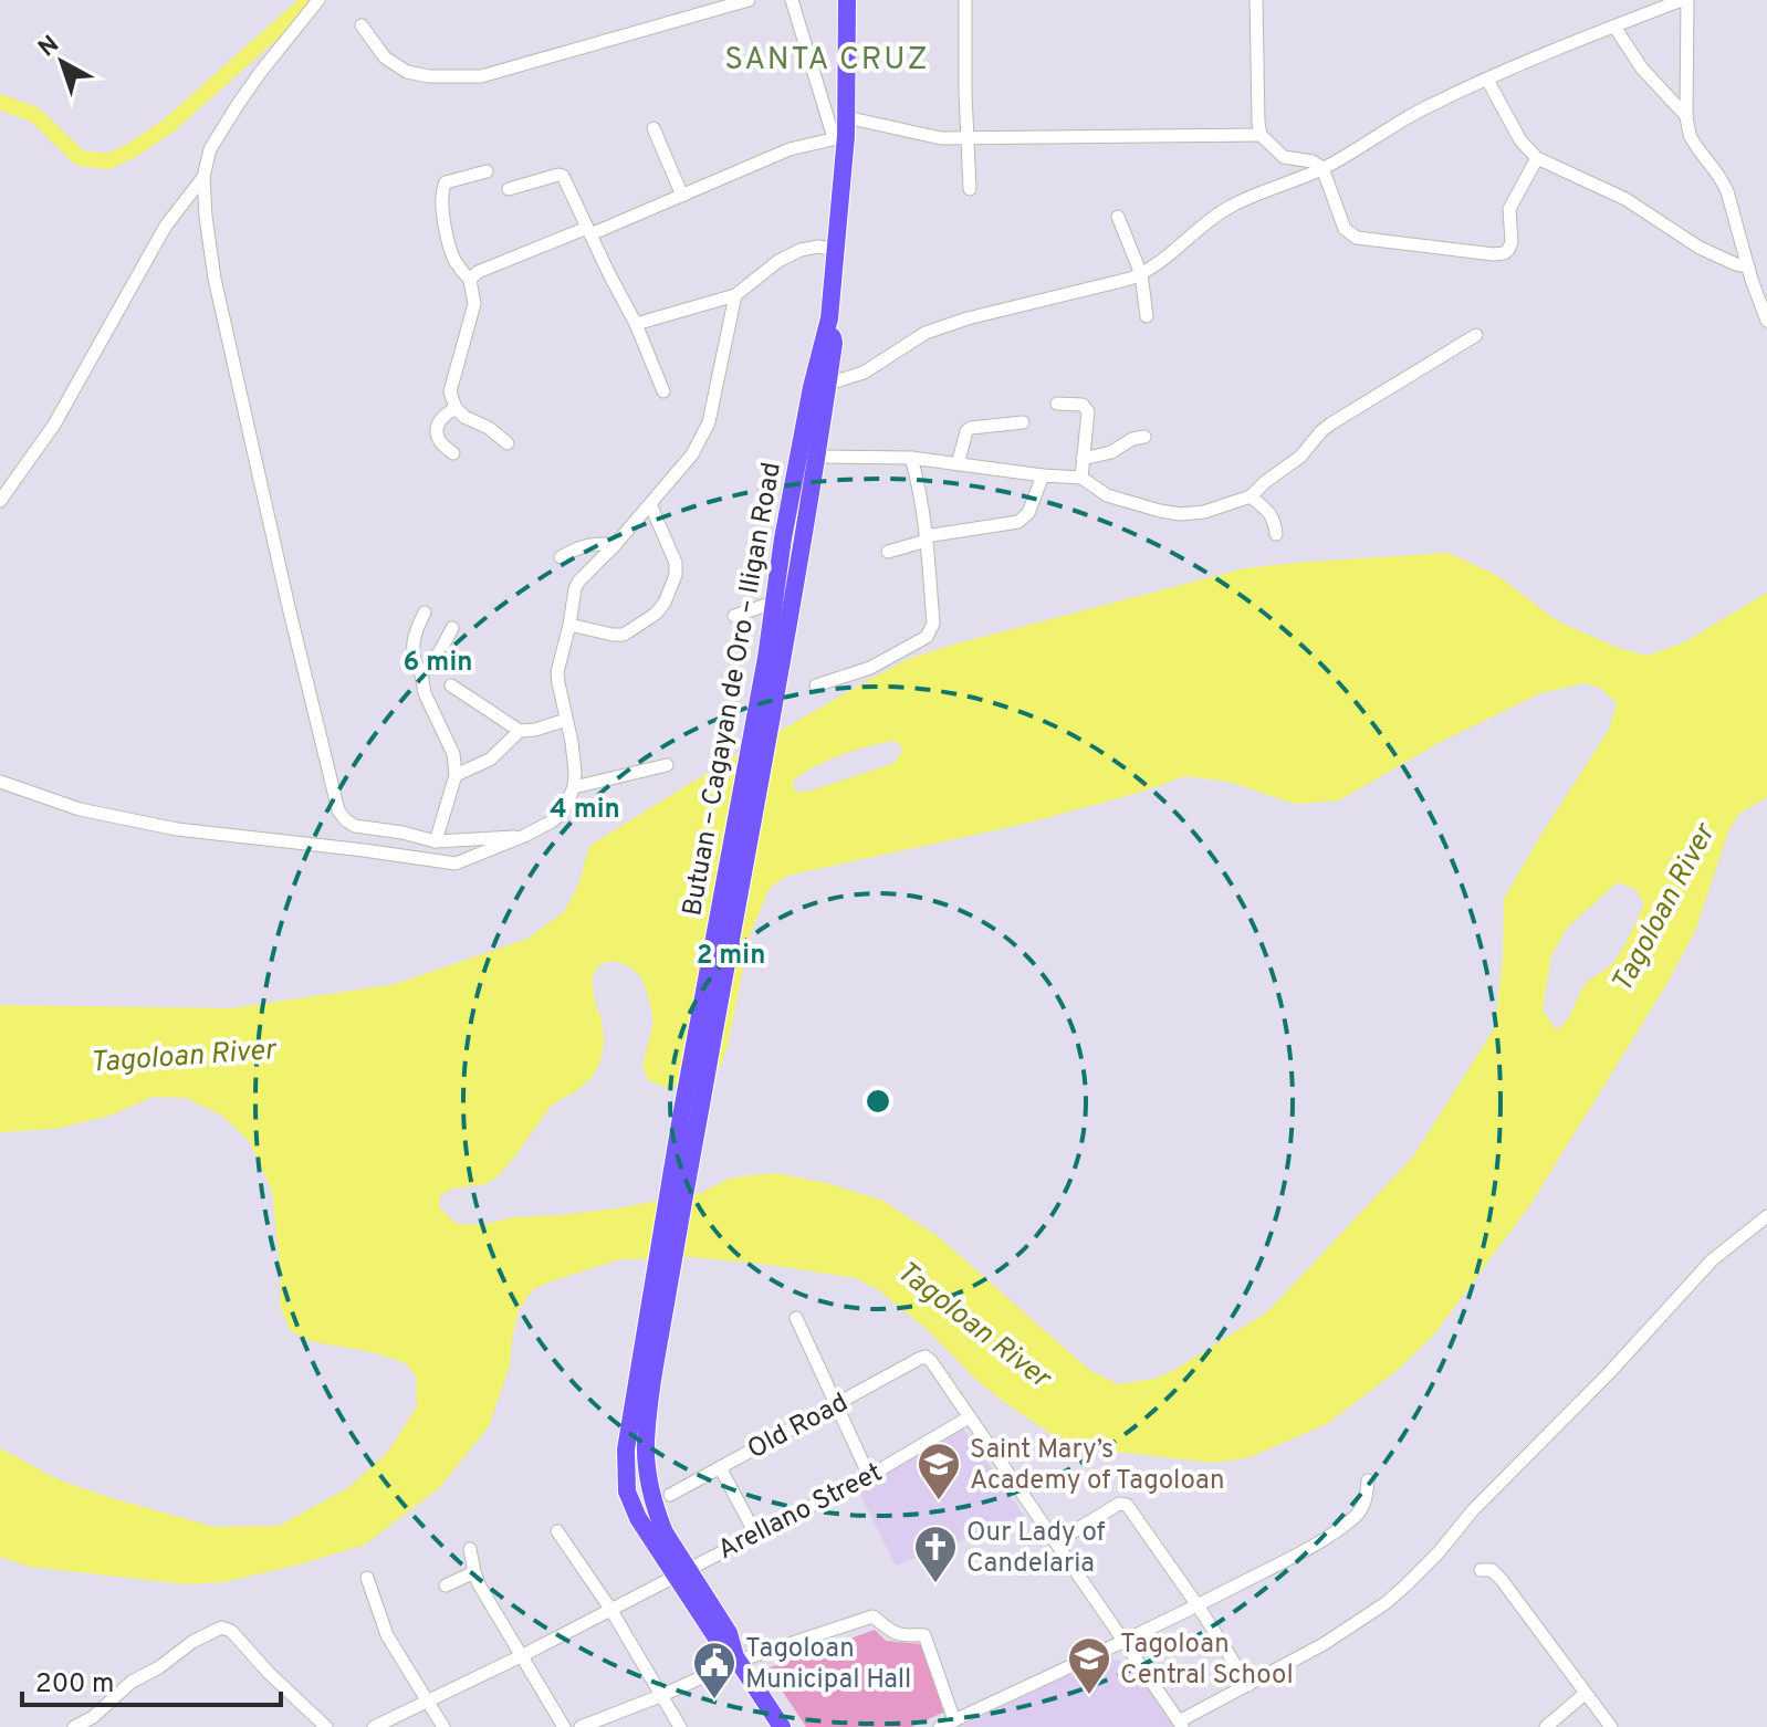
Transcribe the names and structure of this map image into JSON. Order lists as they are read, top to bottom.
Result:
{
  "streets": {
    "highway": ["Butuan – Cagayan de Oro – Iligan Road"],
    "street": ["Old Road", "Arellano Street"]
  },
  "crossings": [
    ["Butuan – Cagayan de Oro – Iligan Road", "Arellano Street"],
    ["Old Road", "Arellano Street"]
  ],
  "districts": ["SANTA CRUZ"],
  "water": ["Tagoloan River"],
  "places": {
    "school or university": ["Saint Mary’s Academy of Tagoloan", "Tagoloan Central School"],
    "church": ["Our Lady of Candelaria"],
    "public building": ["Tagoloan Municipal Hall"]
  },
  "scale_bar": "200 m",
  "north": "top left",
  "rings": ["6 min", "4 min", "2 min"]
}
